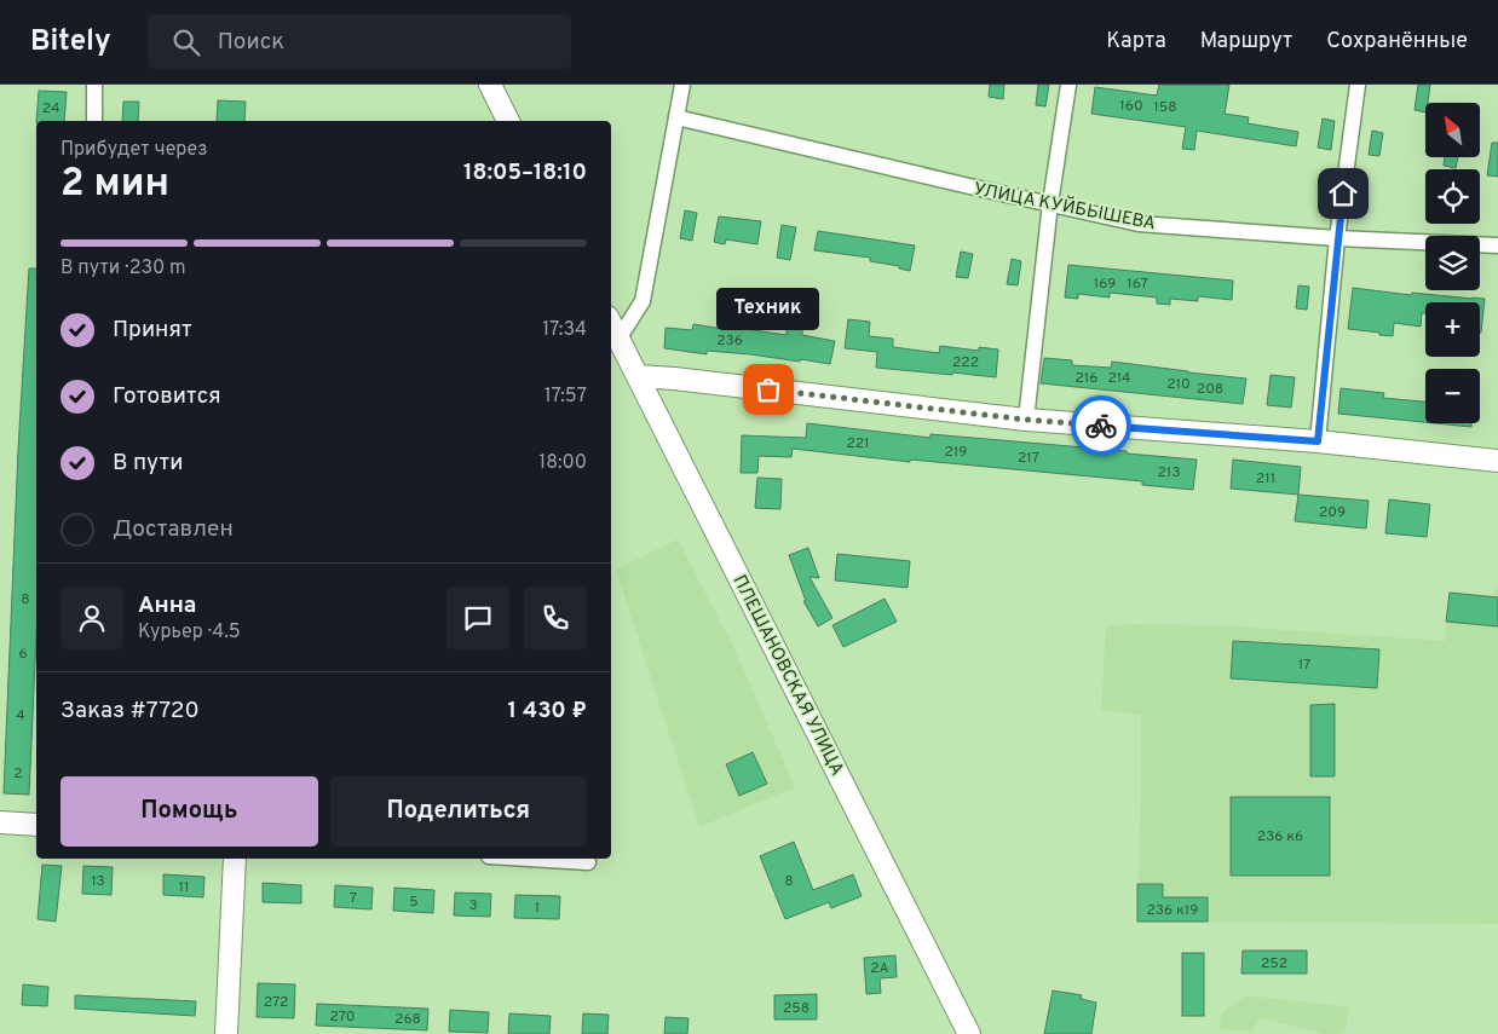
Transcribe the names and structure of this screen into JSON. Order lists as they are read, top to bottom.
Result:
{
  "streets": {
    "street": ["УЛИЦА КУЙБЫШЕВА", "ПЛЕШАНОВСКАЯ УЛИЦА"]
  },
  "places": ["Техник"],
  "house_numbers": [
    "160",
    "158",
    "24",
    "169",
    "167",
    "236",
    "222",
    "216",
    "214",
    "210",
    "208",
    "221",
    "219",
    "217",
    "213",
    "211",
    "209",
    "8",
    "6",
    "17",
    "4",
    "2",
    "236 к6",
    "13",
    "8",
    "11",
    "7",
    "5",
    "3",
    "1",
    "236 к19",
    "252",
    "2А",
    "272",
    "258",
    "270",
    "268"
  ],
  "north": "top left",
  "page": {
    "header": "Bitely",
    "search": "Поиск",
    "nav": ["Карта", "Маршрут", "Сохранённые"],
    "map_buttons": ["+", "−"],
    "heading": ["2 мин", "Прибудет через", "18:05–18:10"],
    "panel": [
      "Анна",
      "Курьер · 4.5",
      "Заказ #7720",
      "1 430 ₽"
    ],
    "bar": "В пути · 230 m",
    "bubble": "Техник",
    "list": [
      ["Принят", "17:34"],
      ["Готовится", "17:57"],
      ["В пути", "18:00"],
      "Доставлен"
    ],
    "buttons": ["Помощь", "Поделиться"]
  }
}
